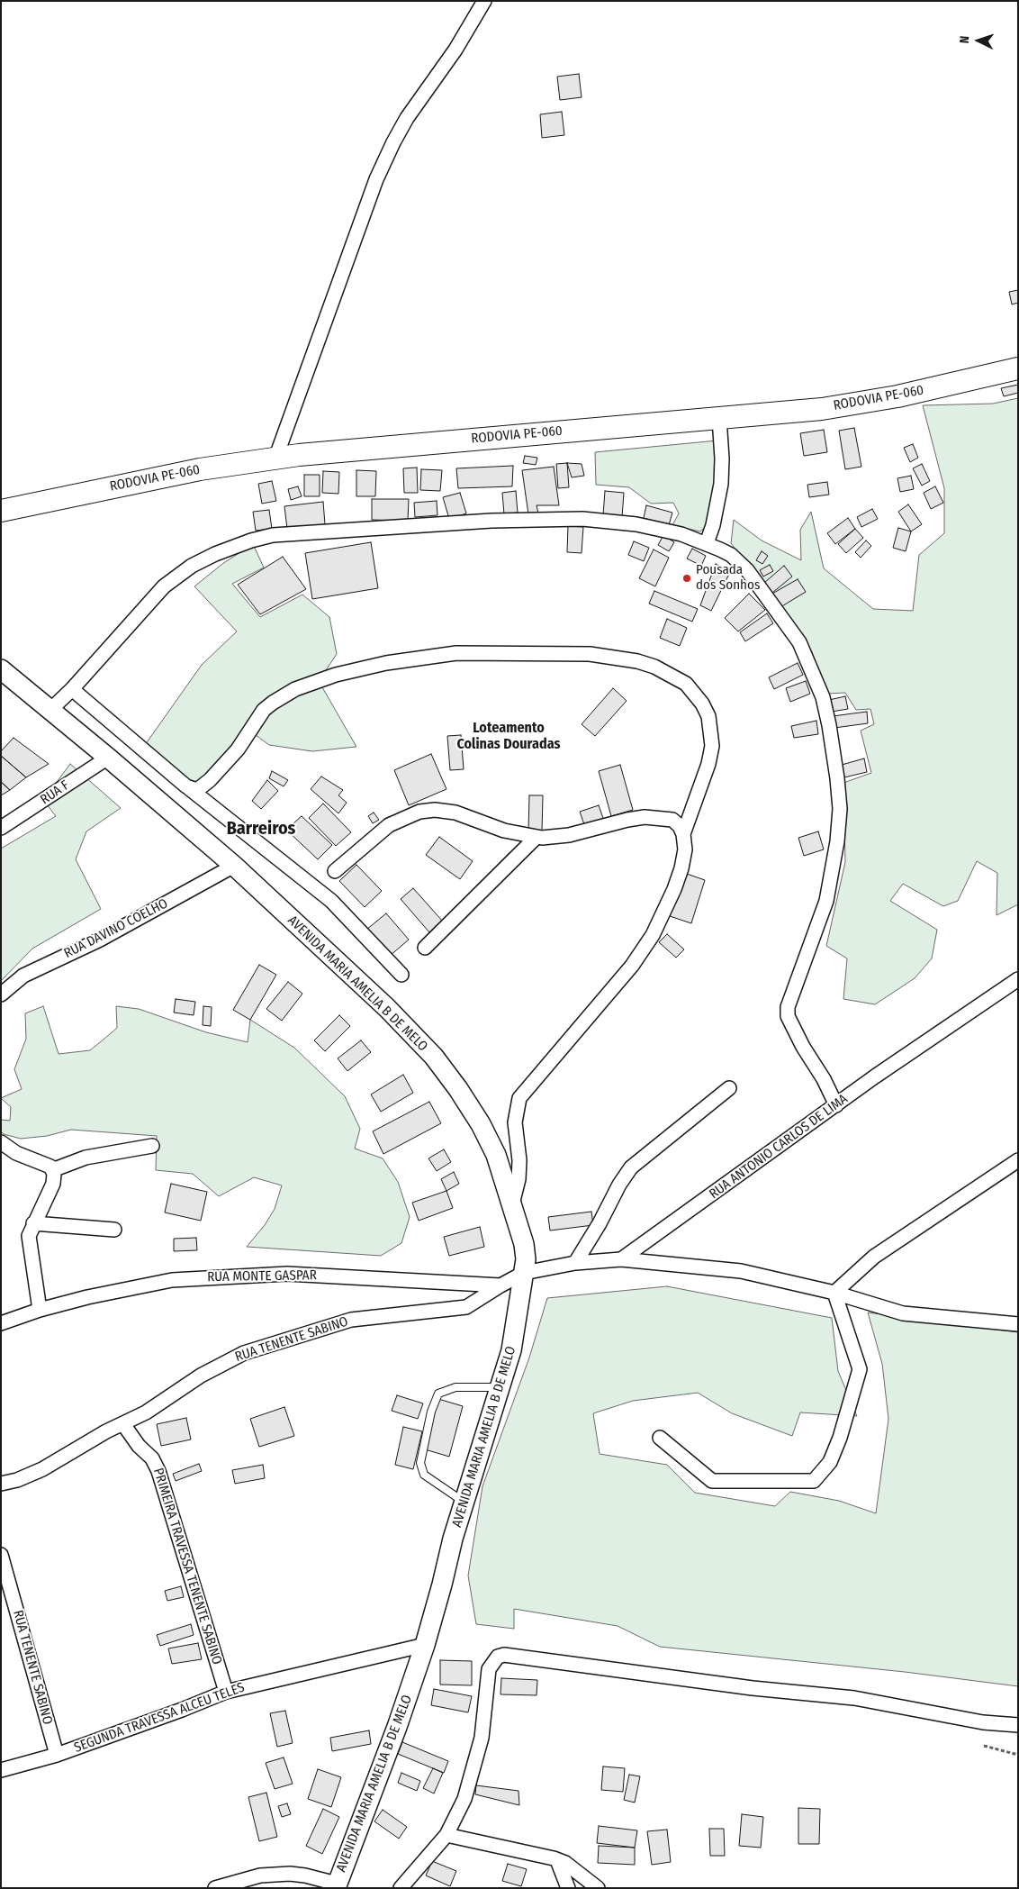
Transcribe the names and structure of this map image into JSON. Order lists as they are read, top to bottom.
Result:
{
  "streets": {
    "main road": ["RODOVIA PE-060"],
    "street": [
      "RUA F",
      "RUA DAVINO COELHO",
      "AVENIDA MARIA AMELIA B DE MELO",
      "RUA ANTONIO CARLOS DE LIMA",
      "RUA MONTE GASPAR",
      "RUA TENENTE SABINO",
      "PRIMEIRA TRAVESSA TENENTE SABINO",
      "SEGUNDA TRAVESSA ALCEU TELES"
    ]
  },
  "crossings": [
    ["RUA F", "AVENIDA MARIA AMELIA B DE MELO"],
    ["RUA DAVINO COELHO", "AVENIDA MARIA AMELIA B DE MELO"],
    ["AVENIDA MARIA AMELIA B DE MELO", "SEGUNDA TRAVESSA ALCEU TELES"],
    ["RUA MONTE GASPAR", "RUA TENENTE SABINO"],
    ["RUA TENENTE SABINO", "PRIMEIRA TRAVESSA TENENTE SABINO"],
    ["RUA TENENTE SABINO", "SEGUNDA TRAVESSA ALCEU TELES"],
    ["PRIMEIRA TRAVESSA TENENTE SABINO", "SEGUNDA TRAVESSA ALCEU TELES"]
  ],
  "districts": ["Loteamento Colinas Douradas", "Barreiros"],
  "places": ["Pousada dos Sonhos"],
  "north": "left"
}
